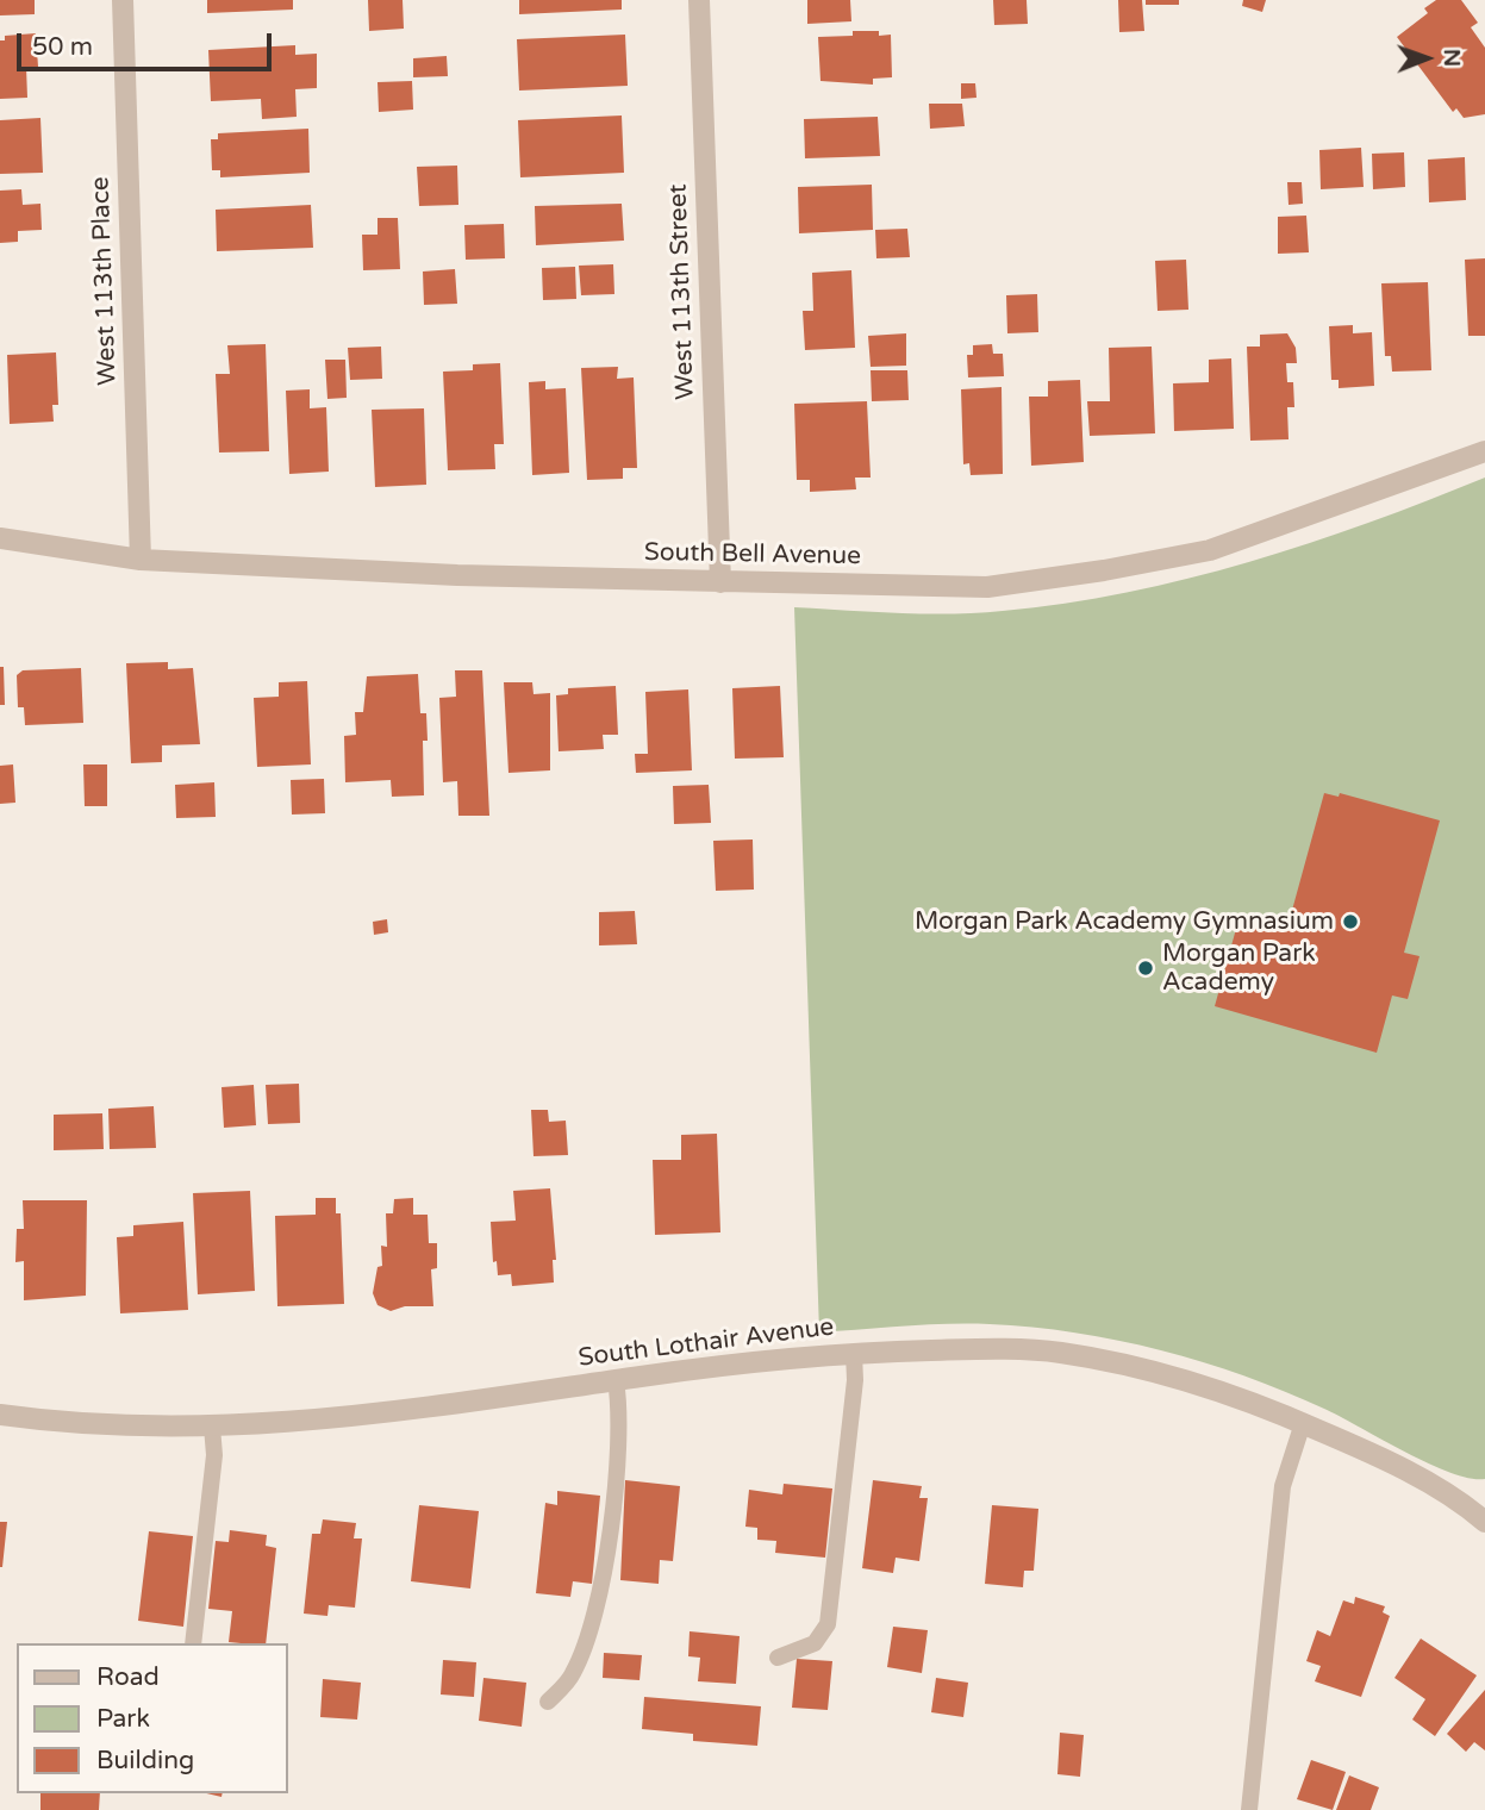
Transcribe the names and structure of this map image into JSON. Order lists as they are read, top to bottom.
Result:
{
  "streets": {
    "street": [
      "West 113th Place",
      "West 113th Street",
      "South Bell Avenue",
      "South Lothair Avenue"
    ]
  },
  "crossings": [
    ["West 113th Place", "South Bell Avenue"],
    ["West 113th Street", "South Bell Avenue"]
  ],
  "places": ["Morgan Park Academy Gymnasium", "Morgan Park Academy"],
  "legend": ["Road", "Park", "Building"],
  "scale_bar": "50 m",
  "north": "right"
}
